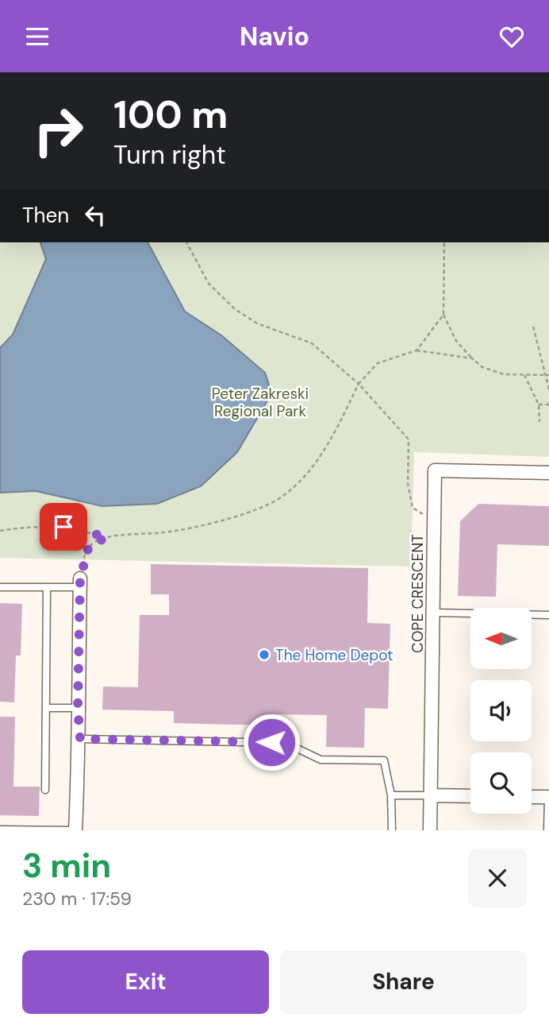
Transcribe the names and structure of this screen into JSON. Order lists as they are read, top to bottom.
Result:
{
  "streets": {
    "street": ["COPE CRESCENT"]
  },
  "parks": ["Peter Zakreski Regional Park"],
  "places": ["The Home Depot"],
  "north": "left",
  "page": {
    "header": "Navio",
    "turn": ["100 m", "Turn right"],
    "then": "Then",
    "heading": ["3 min", "230 m · 17:59"],
    "buttons": ["Exit", "Share"]
  }
}
